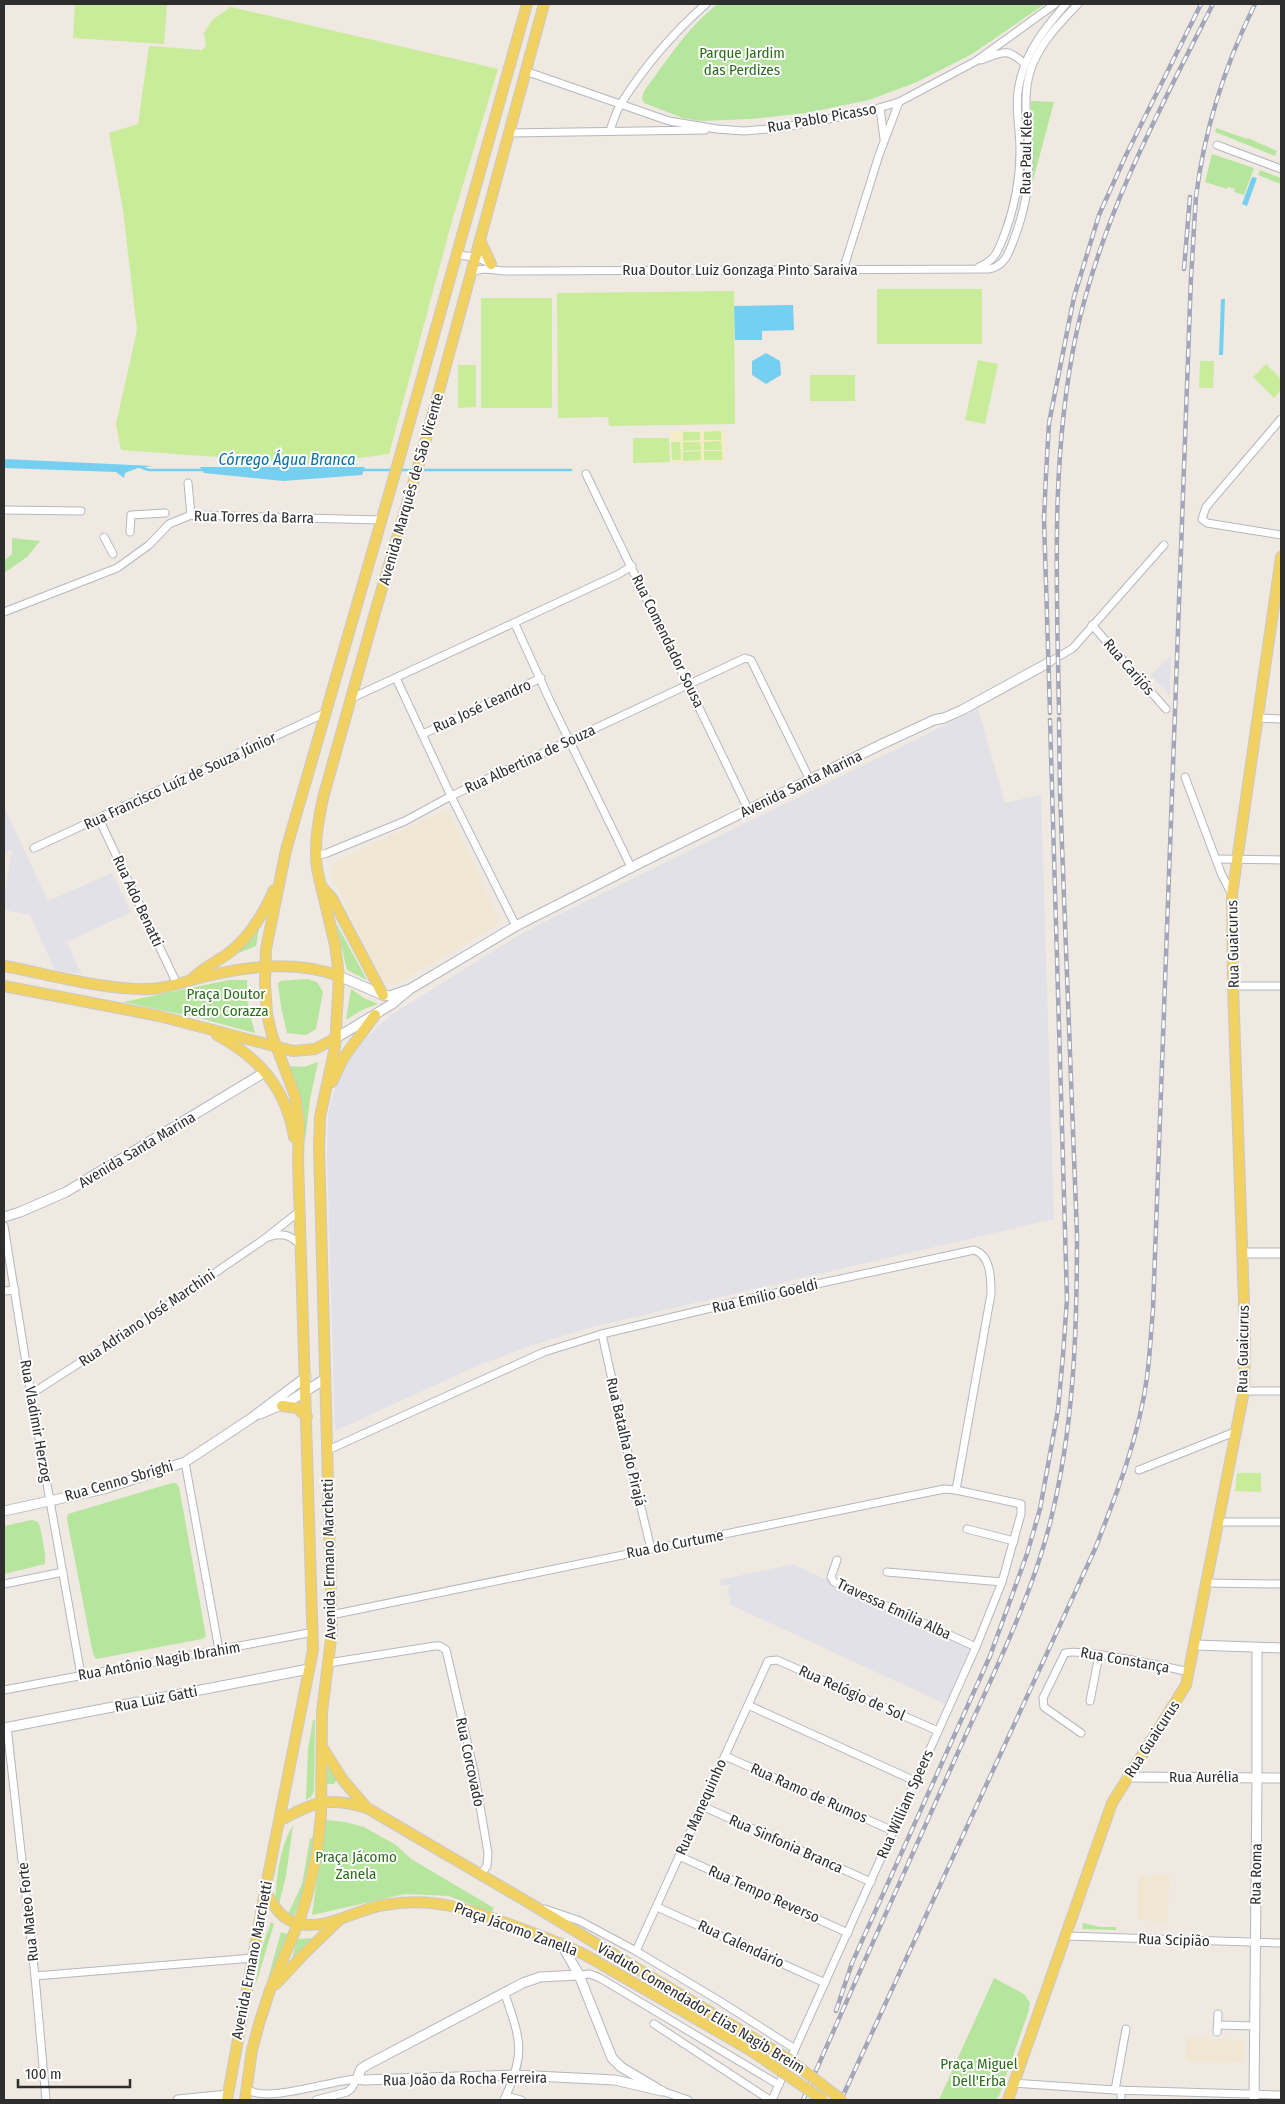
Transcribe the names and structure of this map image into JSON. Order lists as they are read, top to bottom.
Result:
{
  "streets": {
    "main road": [
      "Avenida Marquês de São Vicente",
      "Rua Guaicurus",
      "Avenida Ermano Marchetti",
      "Praça Jácomo Zanella",
      "Viaduto Comendador Elias Nagib Breim"
    ],
    "street": [
      "Rua Pablo Picasso",
      "Rua Paul Klee",
      "Rua Doutor Luiz Gonzaga Pinto Saraiva",
      "Rua Torres da Barra",
      "Rua Comendador Sousa",
      "Rua Carijós",
      "Rua José Leandro",
      "Rua Albertina de Souza",
      "Rua Francisco Luíz de Souza Júnior",
      "Avenida Santa Marina",
      "Rua Ado Benatti",
      "Rua Emílio Goeldi",
      "Rua Adriano José Marchini",
      "Rua Vladimir Herzog",
      "Rua Batalha do Pirajá",
      "Rua Cenno Sbrighi",
      "Rua do Curtume",
      "Travessa Emília Alba",
      "Rua Constança",
      "Rua Antônio Nagib Ibrahim",
      "Rua Relógio de Sol",
      "Rua Luiz Gatti",
      "Rua Corcovado",
      "Rua Aurélia",
      "Rua Ramo de Rumos",
      "Rua William Speers",
      "Rua Manequinho",
      "Rua Sinfonia Branca",
      "Rua Roma",
      "Rua Tempo Reverso",
      "Rua Mateo Forte",
      "Rua Scipião",
      "Rua Calendário",
      "Rua João da Rocha Ferreira"
    ]
  },
  "crossings": [
    ["Rua Pablo Picasso", "Rua Paul Klee"],
    ["Rua Pablo Picasso", "Avenida Marquês de São Vicente"],
    ["Rua Paul Klee", "Rua Doutor Luiz Gonzaga Pinto Saraiva"],
    ["Rua Doutor Luiz Gonzaga Pinto Saraiva", "Avenida Marquês de São Vicente"],
    ["Avenida Marquês de São Vicente", "Rua Torres da Barra"],
    ["Avenida Marquês de São Vicente", "Rua Albertina de Souza"],
    ["Avenida Marquês de São Vicente", "Rua Francisco Luíz de Souza Júnior"],
    ["Rua Comendador Sousa", "Rua Albertina de Souza"],
    ["Rua Comendador Sousa", "Avenida Santa Marina"],
    ["Rua Carijós", "Avenida Santa Marina"],
    ["Rua Albertina de Souza", "Avenida Santa Marina"],
    ["Rua Francisco Luíz de Souza Júnior", "Rua Ado Benatti"],
    ["Avenida Santa Marina", "Avenida Ermano Marchetti"],
    ["Rua Guaicurus", "Rua Constança"],
    ["Rua Guaicurus", "Rua Aurélia"],
    ["Rua Guaicurus", "Rua Scipião"],
    ["Rua Emílio Goeldi", "Rua Batalha do Pirajá"],
    ["Rua Emílio Goeldi", "Rua do Curtume"],
    ["Rua Emílio Goeldi", "Avenida Ermano Marchetti"],
    ["Rua Adriano José Marchini", "Rua Vladimir Herzog"],
    ["Rua Adriano José Marchini", "Avenida Ermano Marchetti"],
    ["Rua Vladimir Herzog", "Rua Cenno Sbrighi"],
    ["Rua Vladimir Herzog", "Rua Antônio Nagib Ibrahim"],
    ["Rua Batalha do Pirajá", "Rua do Curtume"],
    ["Rua Cenno Sbrighi", "Avenida Ermano Marchetti"],
    ["Rua do Curtume", "Avenida Ermano Marchetti"],
    ["Rua do Curtume", "Rua William Speers"],
    ["Avenida Ermano Marchetti", "Rua Antônio Nagib Ibrahim"],
    ["Avenida Ermano Marchetti", "Rua Luiz Gatti"],
    ["Avenida Ermano Marchetti", "Rua Corcovado"],
    ["Avenida Ermano Marchetti", "Praça Jácomo Zanella"],
    ["Travessa Emília Alba", "Rua William Speers"],
    ["Rua Relógio de Sol", "Rua William Speers"],
    ["Rua Relógio de Sol", "Rua Manequinho"],
    ["Rua Luiz Gatti", "Rua Mateo Forte"],
    ["Rua Corcovado", "Praça Jácomo Zanella"],
    ["Rua Aurélia", "Rua Roma"],
    ["Rua Ramo de Rumos", "Rua William Speers"],
    ["Rua Ramo de Rumos", "Rua Manequinho"],
    ["Rua William Speers", "Rua Sinfonia Branca"],
    ["Rua William Speers", "Rua Tempo Reverso"],
    ["Rua William Speers", "Rua Calendário"],
    ["Rua William Speers", "Viaduto Comendador Elias Nagib Breim"],
    ["Rua Manequinho", "Rua Sinfonia Branca"],
    ["Rua Manequinho", "Rua Tempo Reverso"],
    ["Rua Manequinho", "Rua Calendário"],
    ["Rua Roma", "Rua Scipião"],
    ["Praça Jácomo Zanella", "Viaduto Comendador Elias Nagib Breim"]
  ],
  "water": ["Córrego Água Branca"],
  "parks": [
    "Parque Jardim das Perdizes",
    "Praça Doutor Pedro Corazza",
    "Praça Jácomo Zanela",
    "Praça Miguel Dell'Erba"
  ],
  "scale_bar": "100 m"
}
